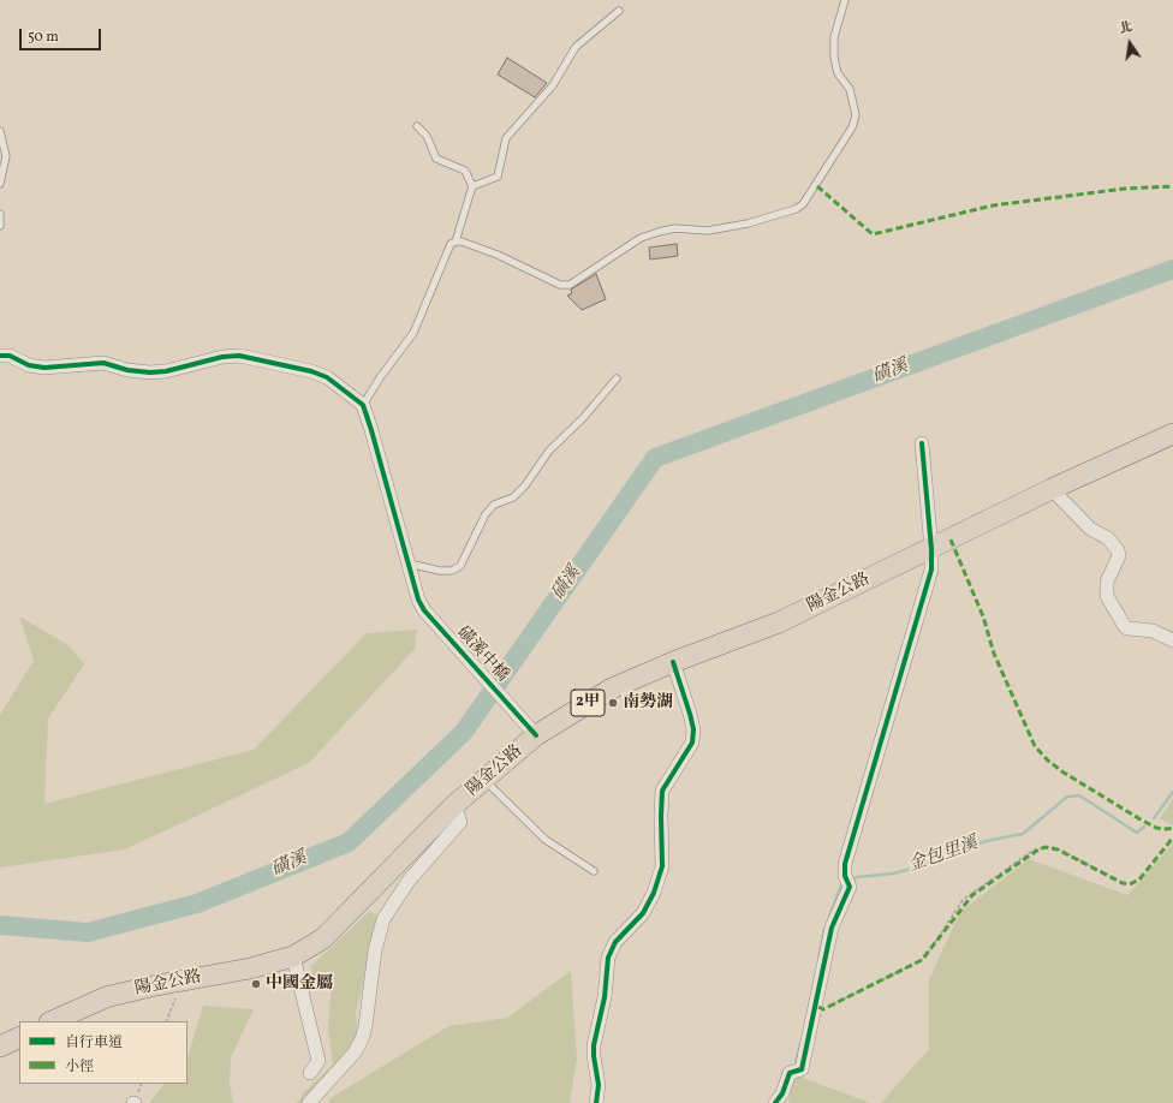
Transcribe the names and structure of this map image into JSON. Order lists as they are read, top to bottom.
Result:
{
  "streets": {
    "main road": ["陽金公路", "2甲"],
    "street": ["磺溪中橋"]
  },
  "crossings": [
    ["陽金公路", "磺溪中橋"]
  ],
  "water": ["磺溪", "金包里溪"],
  "places": ["南勢湖", "中國金屬"],
  "legend": ["自行車道", "小徑"],
  "scale_bar": "50 m",
  "north": "top"
}
